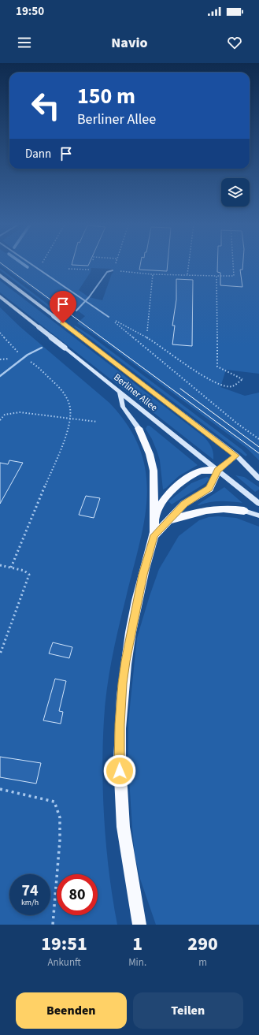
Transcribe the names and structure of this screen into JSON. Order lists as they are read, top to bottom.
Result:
{
  "streets": {
    "main road": ["Berliner Allee"]
  },
  "page": {
    "status": "19:50",
    "header": "Navio",
    "turn": ["150 m", "Berliner Allee"],
    "then": "Dann",
    "speed": "74 km/h",
    "limit": "80",
    "eta": [
      "19:51",
      "Ankunft",
      "1",
      "Min.",
      "290",
      "m"
    ],
    "buttons": ["Beenden", "Teilen"]
  }
}
